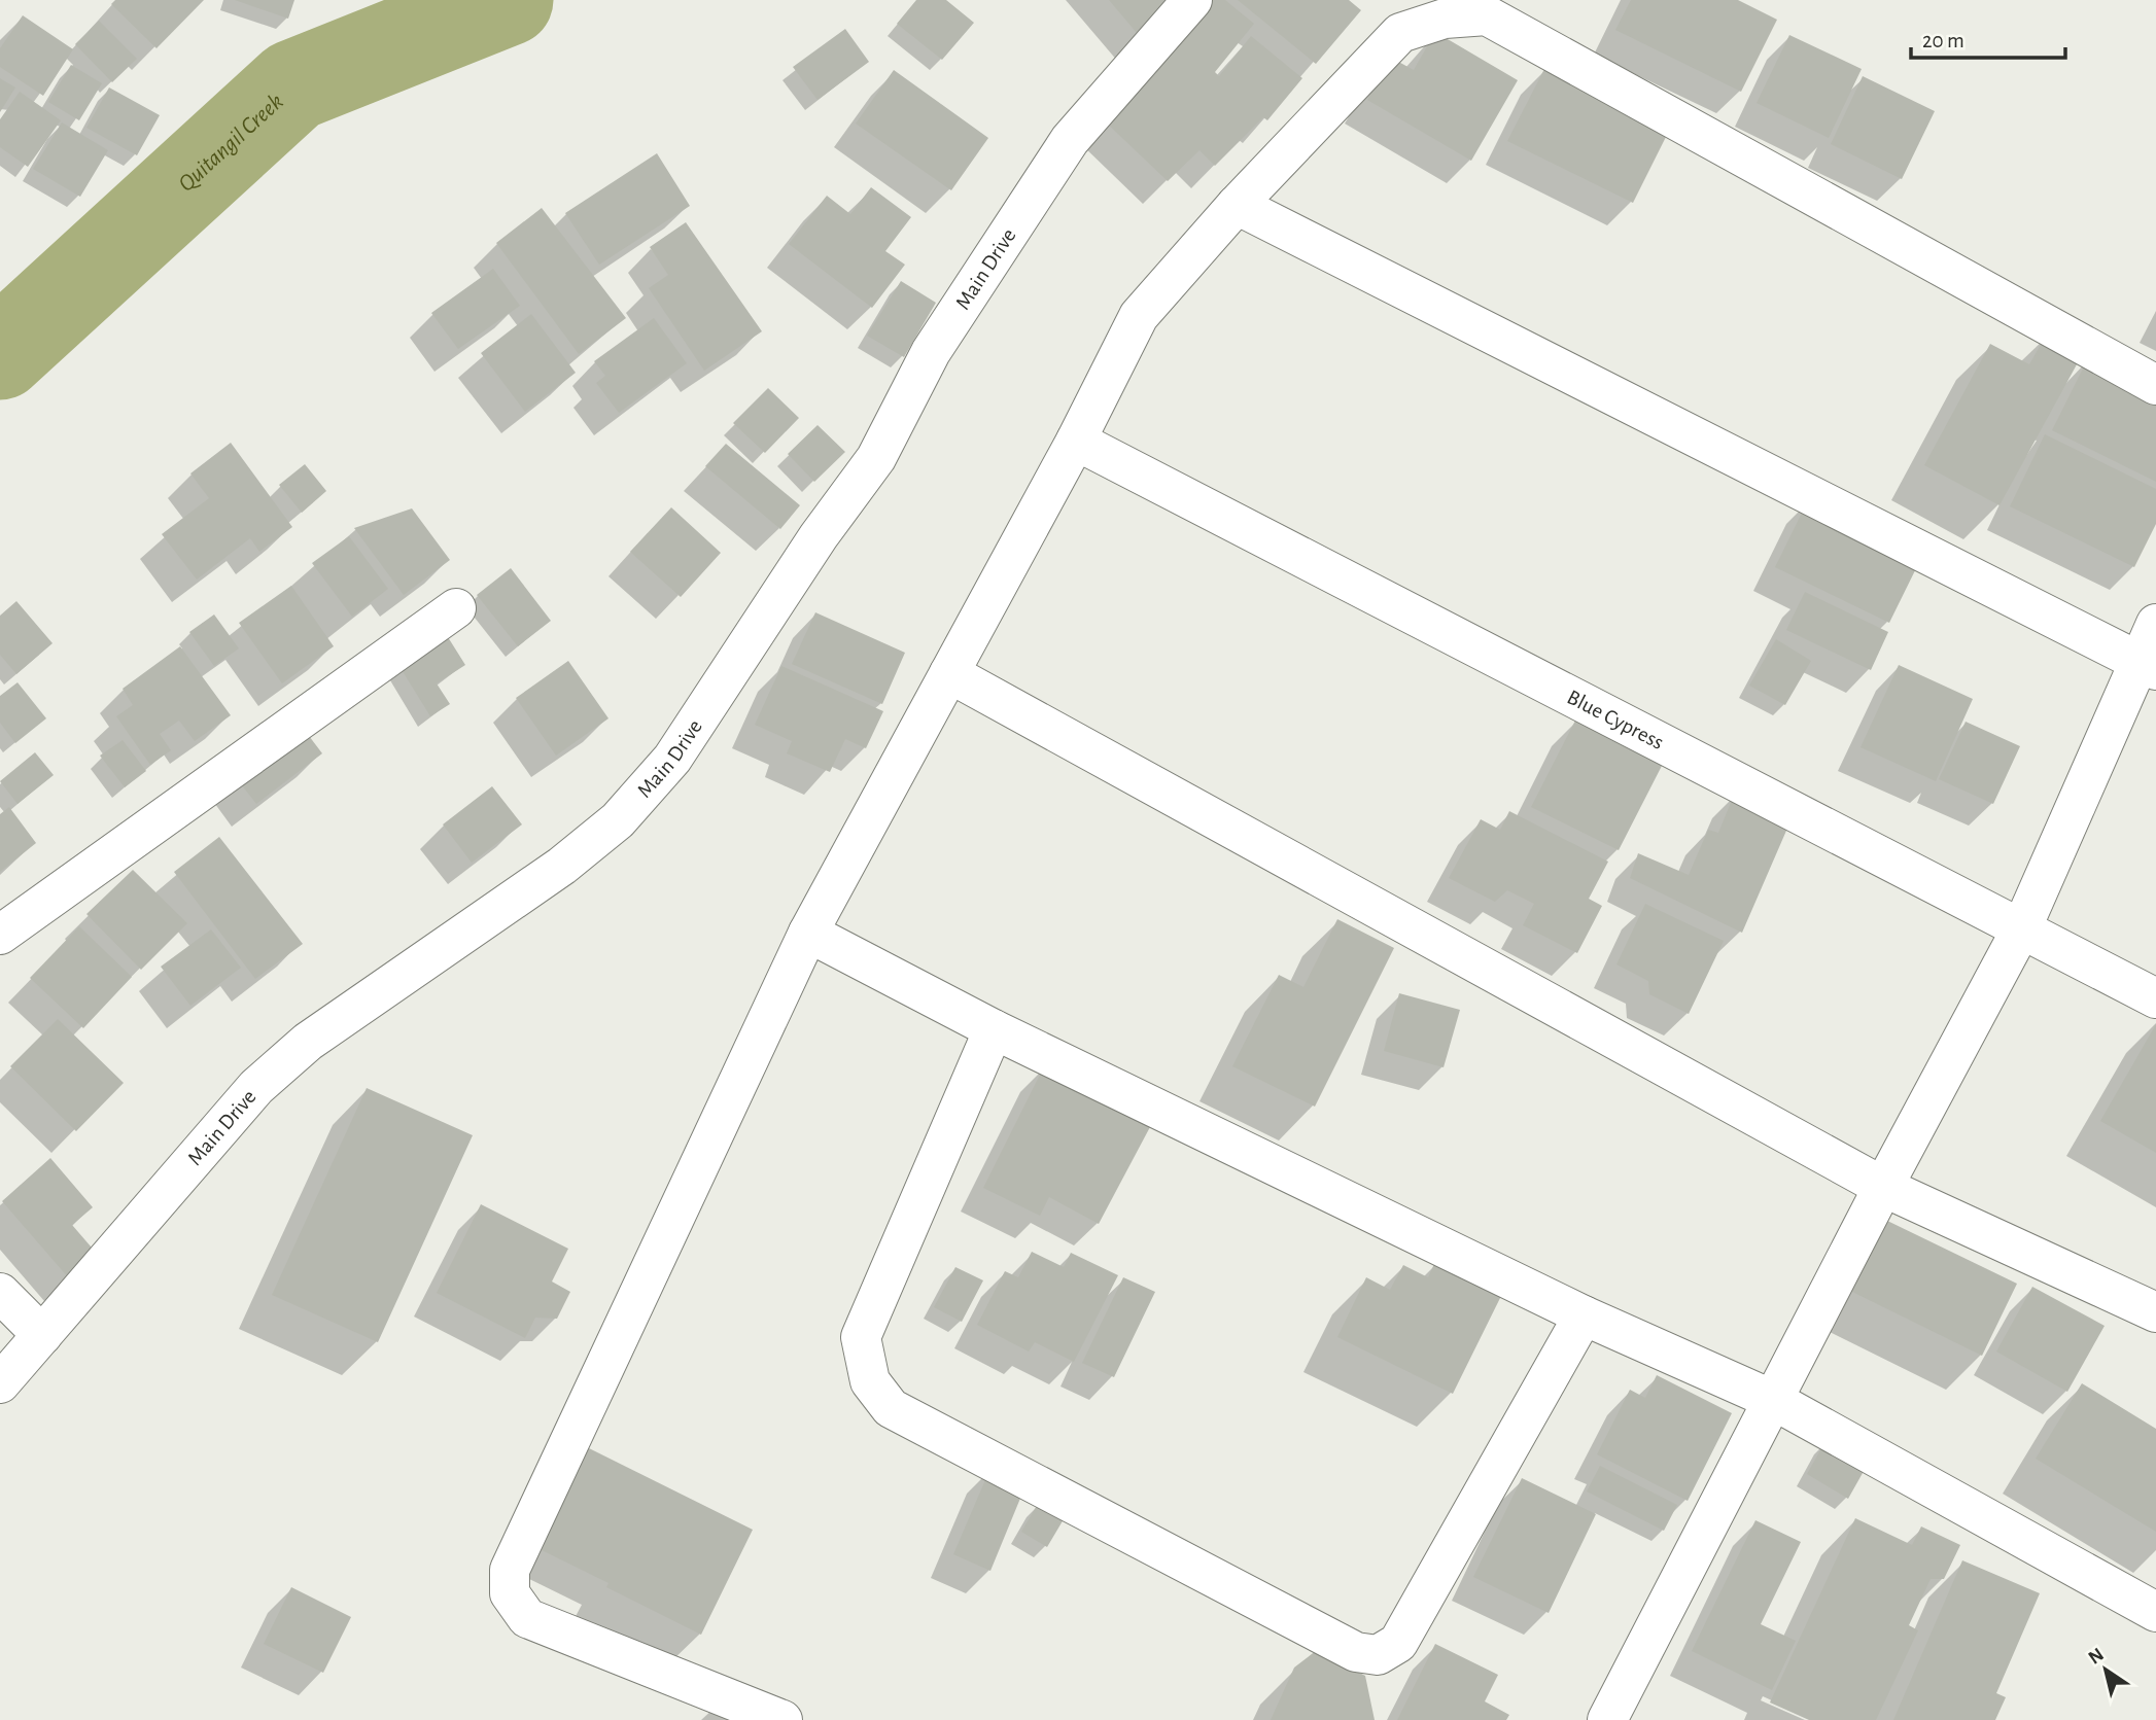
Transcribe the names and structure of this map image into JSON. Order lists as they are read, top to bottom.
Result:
{
  "streets": {
    "street": ["Main Drive", "Blue Cypress"]
  },
  "water": ["Quitangil Creek"],
  "scale_bar": "20 m",
  "north": "top left"
}
